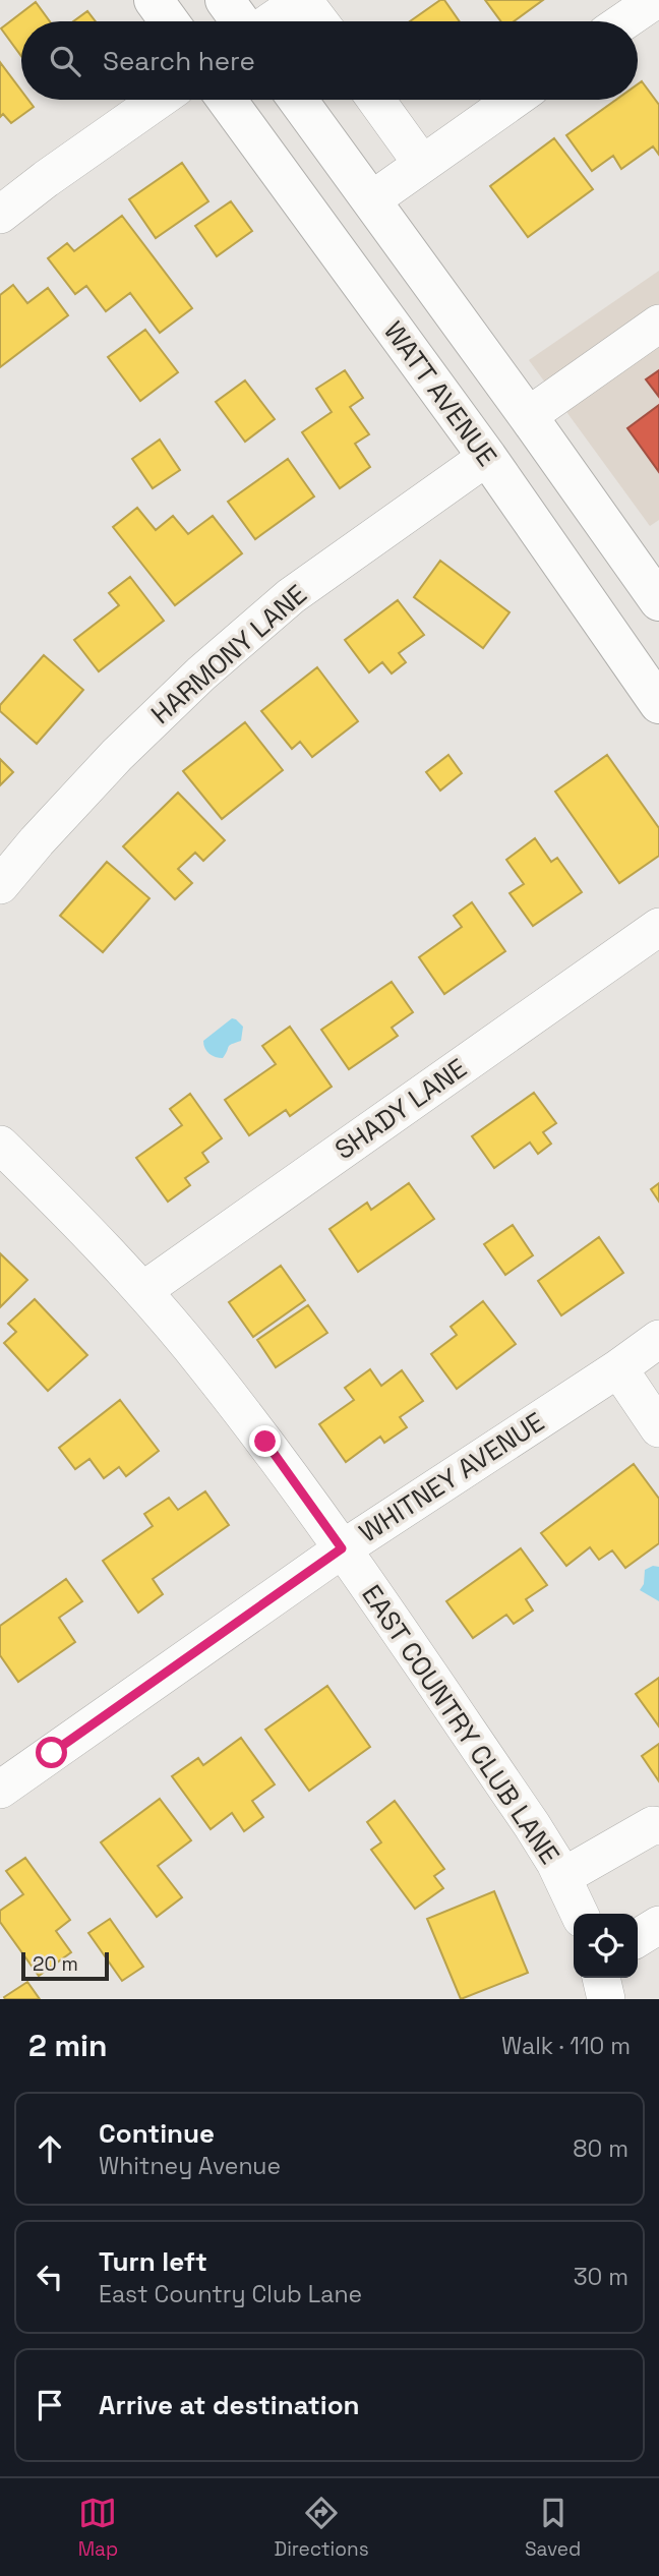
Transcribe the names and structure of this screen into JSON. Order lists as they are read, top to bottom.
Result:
{
  "streets": {
    "main road": ["WATT AVENUE"],
    "street": [
      "HARMONY LANE",
      "SHADY LANE",
      "WHITNEY AVENUE",
      "EAST COUNTRY CLUB LANE"
    ]
  },
  "crossings": [
    ["WATT AVENUE", "HARMONY LANE"],
    ["SHADY LANE", "EAST COUNTRY CLUB LANE"],
    ["WHITNEY AVENUE", "EAST COUNTRY CLUB LANE"]
  ],
  "scale_bar": "20 m",
  "page": {
    "search": "Search here",
    "scale": "20 m",
    "heading": ["2 min", "Walk · 110 m"],
    "list": [
      ["Continue", "Whitney Avenue", "80 m"],
      ["Turn left", "East Country Club Lane", "30 m"],
      "Arrive at destination"
    ],
    "nav": ["Map", "Directions", "Saved"]
  }
}
